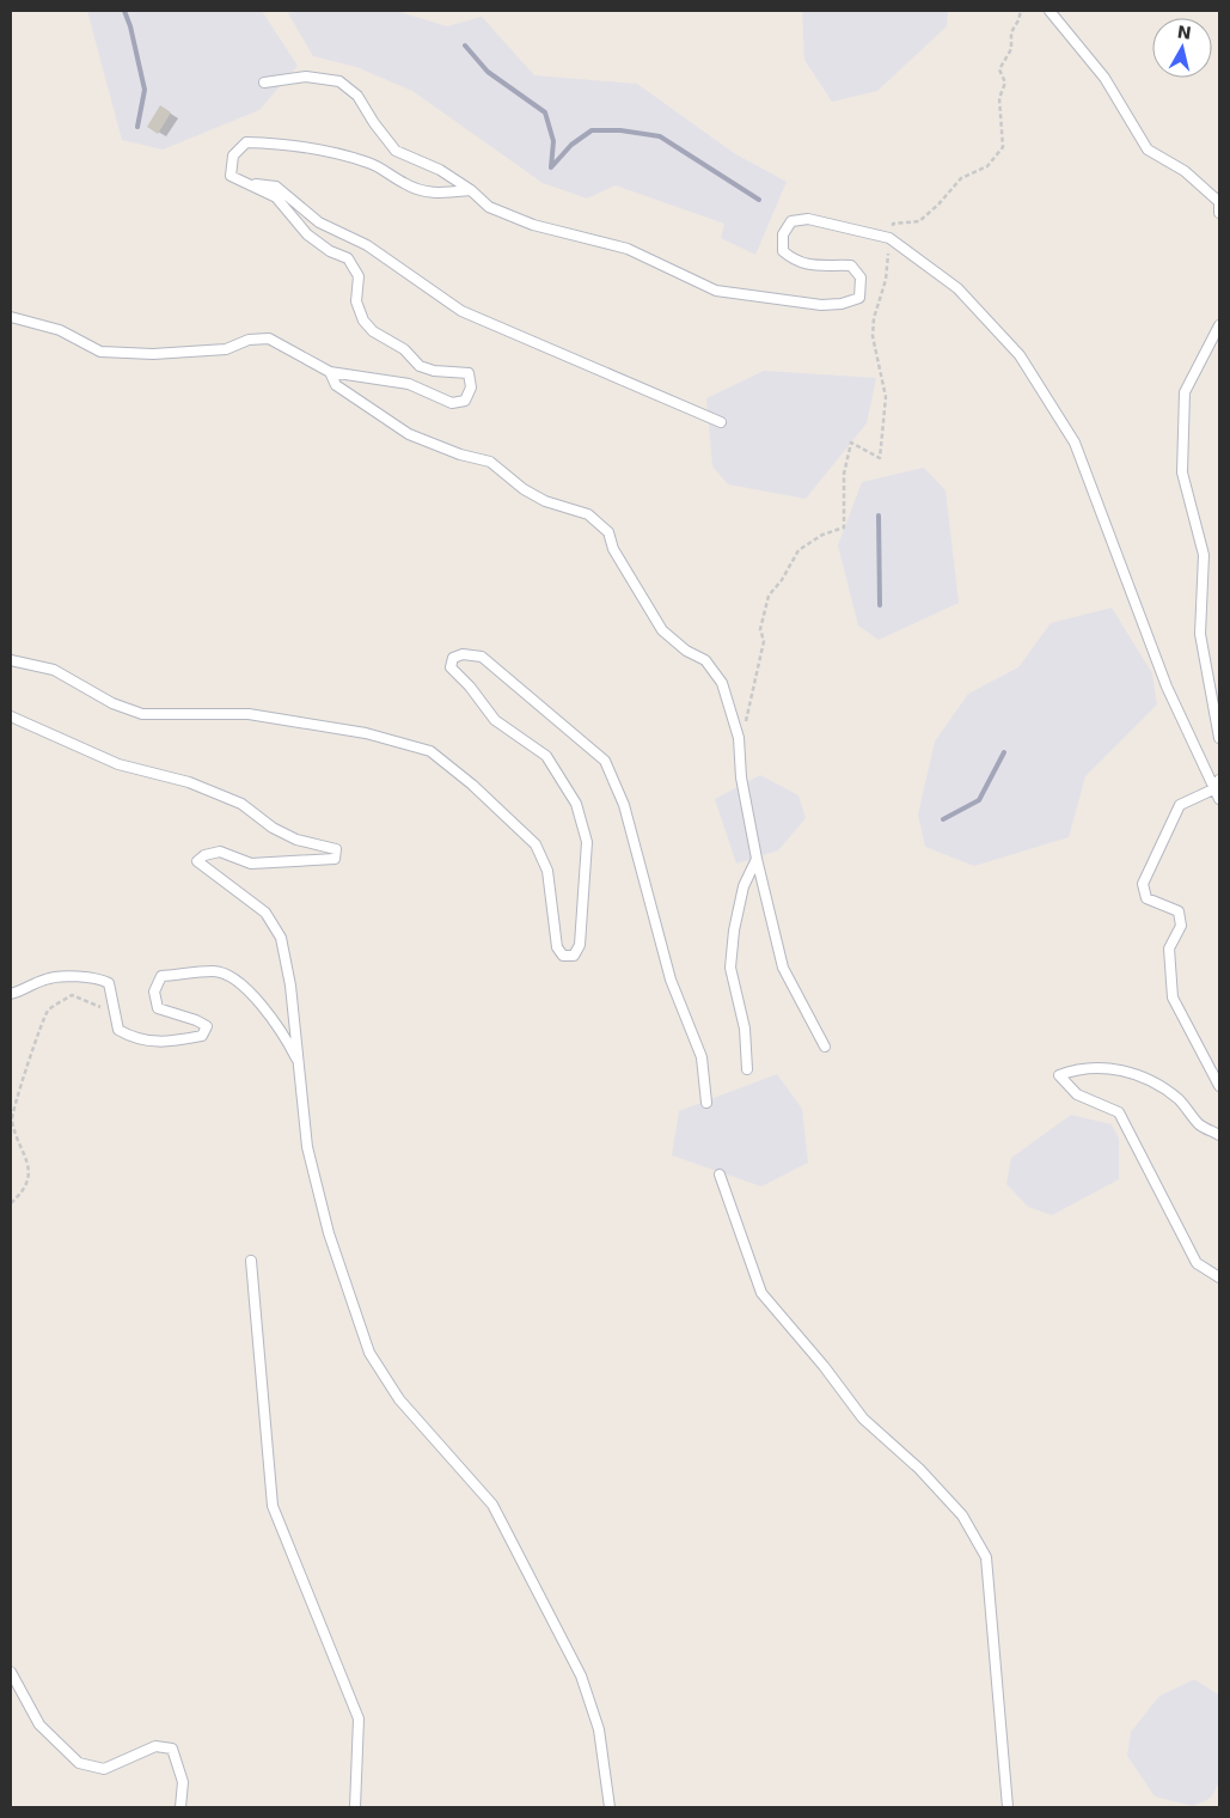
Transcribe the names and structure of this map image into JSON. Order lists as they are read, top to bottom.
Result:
{
  "north": "top"
}
